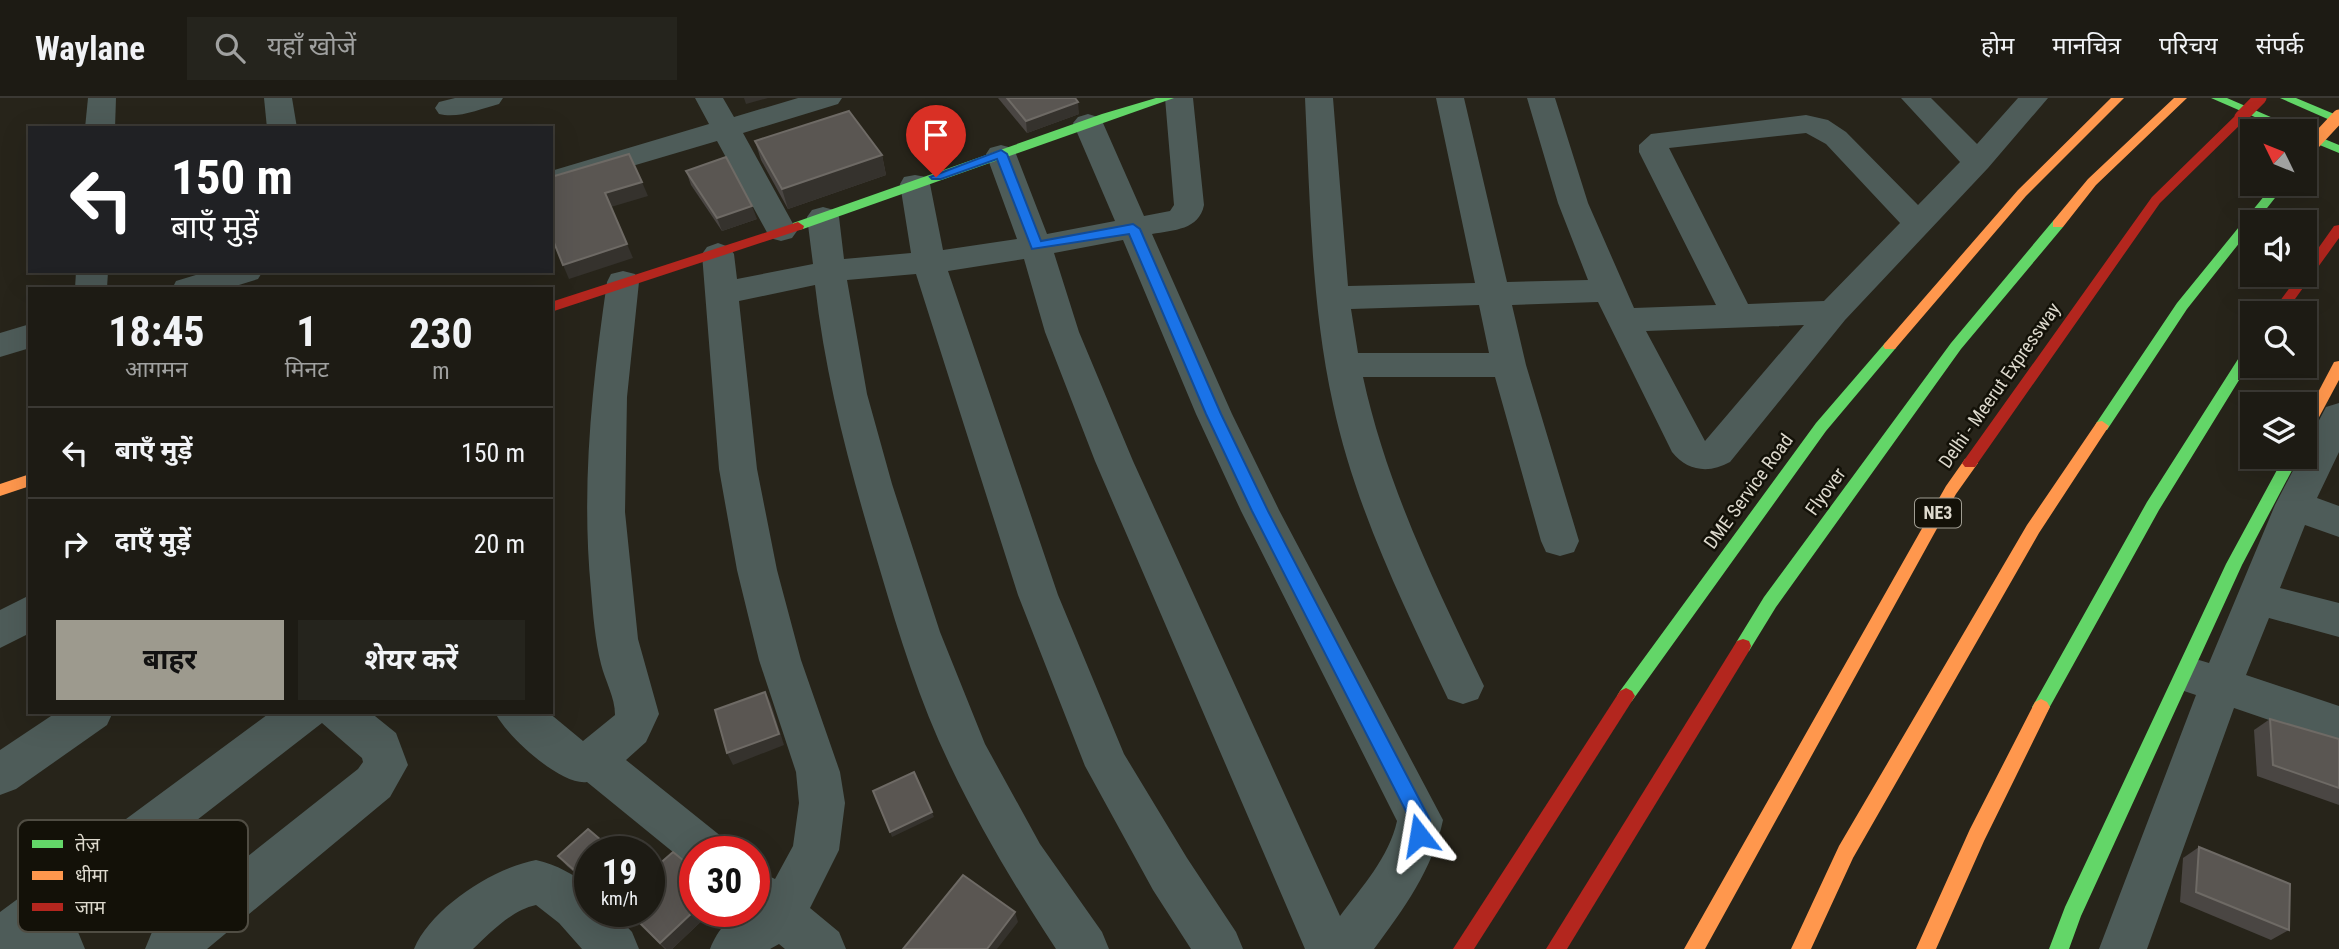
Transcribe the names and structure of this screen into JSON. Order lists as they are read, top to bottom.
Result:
{
  "streets": {
    "main road": [
      "Delhi - Meerut Expressway",
      "DME Service Road",
      "Flyover",
      "NE3"
    ]
  },
  "legend": ["तेज़", "धीमा", "जाम"],
  "north": "top left",
  "page": {
    "header": "Waylane",
    "search": "यहाँ खोजें",
    "nav": [
      "होम",
      "मानचित्र",
      "परिचय",
      "संपर्क"
    ],
    "turn": ["150 m", "बाएँ मुड़ें"],
    "eta": [
      "18:45",
      "आगमन",
      "1",
      "मिनट",
      "230",
      "m"
    ],
    "list": [
      {
        "name": "बाएँ मुड़ें",
        "value": "150 m"
      },
      {
        "name": "दाएँ मुड़ें",
        "value": "20 m"
      }
    ],
    "buttons": ["बाहर", "शेयर करें"],
    "speed": "19 km/h",
    "limit": "30"
  }
}
